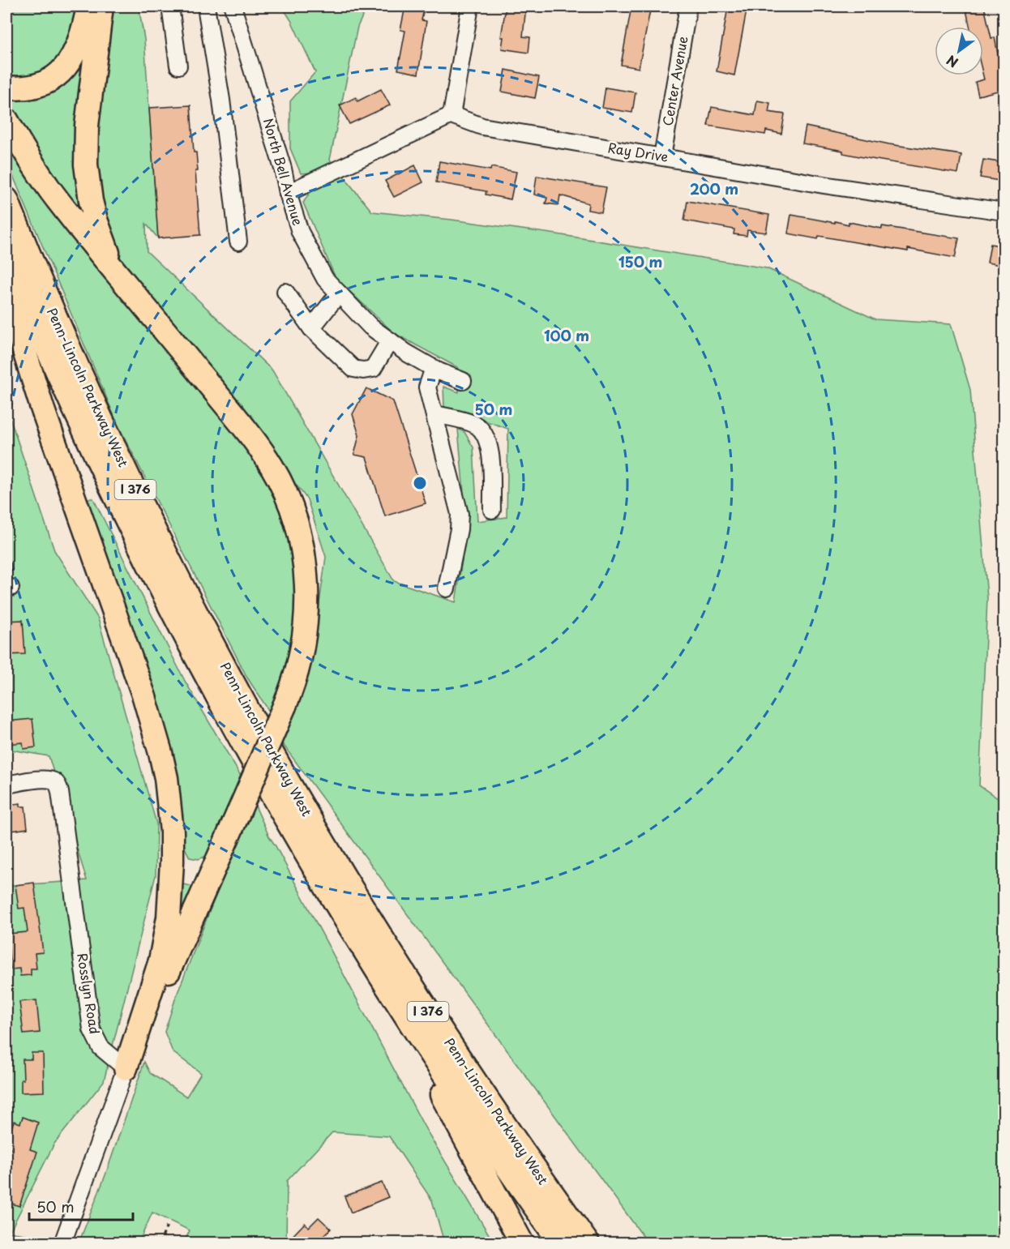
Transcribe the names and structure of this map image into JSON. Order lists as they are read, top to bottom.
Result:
{
  "streets": {
    "highway": ["Penn-Lincoln Parkway West", "I 376"],
    "street": [
      "Center Avenue",
      "Ray Drive",
      "North Bell Avenue",
      "Rosslyn Road"
    ]
  },
  "crossings": [
    ["Center Avenue", "Ray Drive"]
  ],
  "scale_bar": "50 m",
  "north": "bottom left",
  "rings": [
    "200 m",
    "150 m",
    "100 m",
    "50 m"
  ]
}
